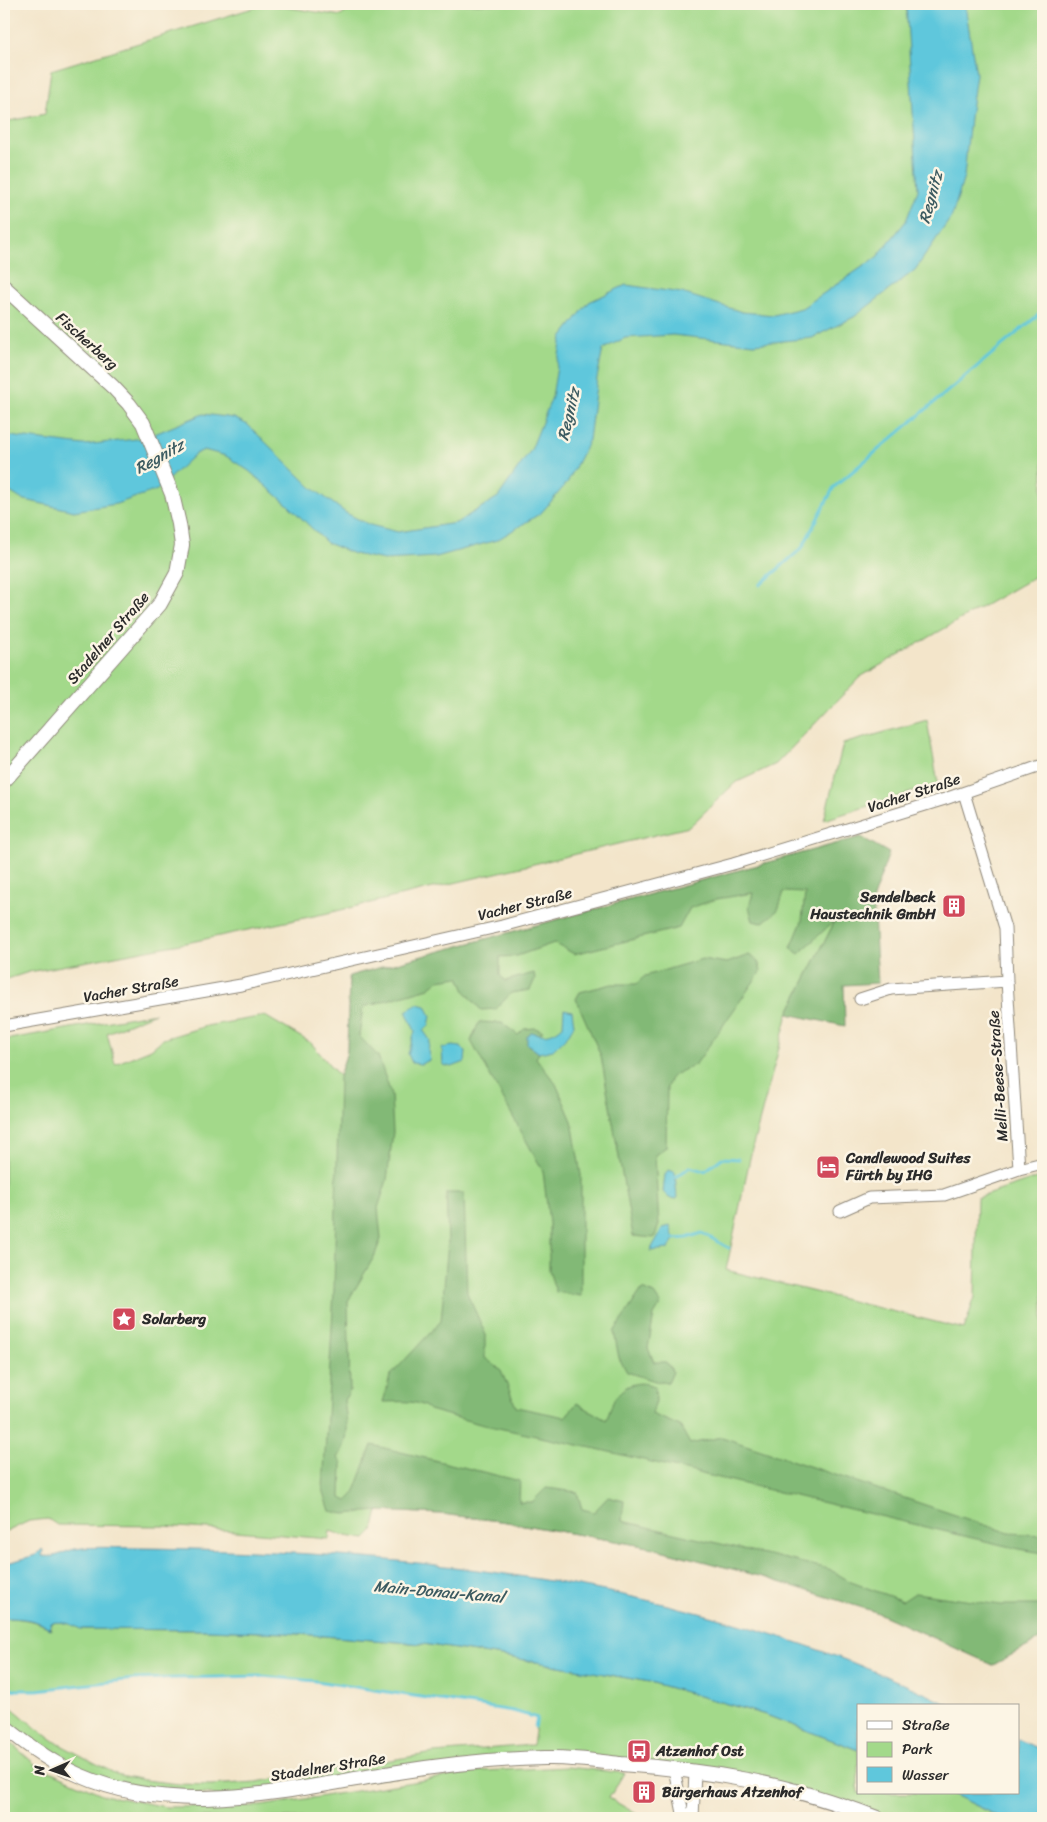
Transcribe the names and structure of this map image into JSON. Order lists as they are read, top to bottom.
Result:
{
  "streets": {
    "main road": ["Fischerberg", "Stadelner Straße"],
    "street": ["Vacher Straße", "Melli-Beese-Straße"]
  },
  "crossings": [
    ["Fischerberg", "Stadelner Straße"],
    ["Vacher Straße", "Melli-Beese-Straße"]
  ],
  "water": ["Regnitz", "Main-Donau-Kanal"],
  "places": {
    "building": ["Sendelbeck Haustechnik GmbH", "Bürgerhaus Atzenhof"],
    "hotel": ["Candlewood Suites Fürth by IHG"],
    "place": ["Solarberg"],
    "bus stop": ["Atzenhof Ost"]
  },
  "legend": ["Straße", "Park", "Wasser"],
  "north": "left"
}
